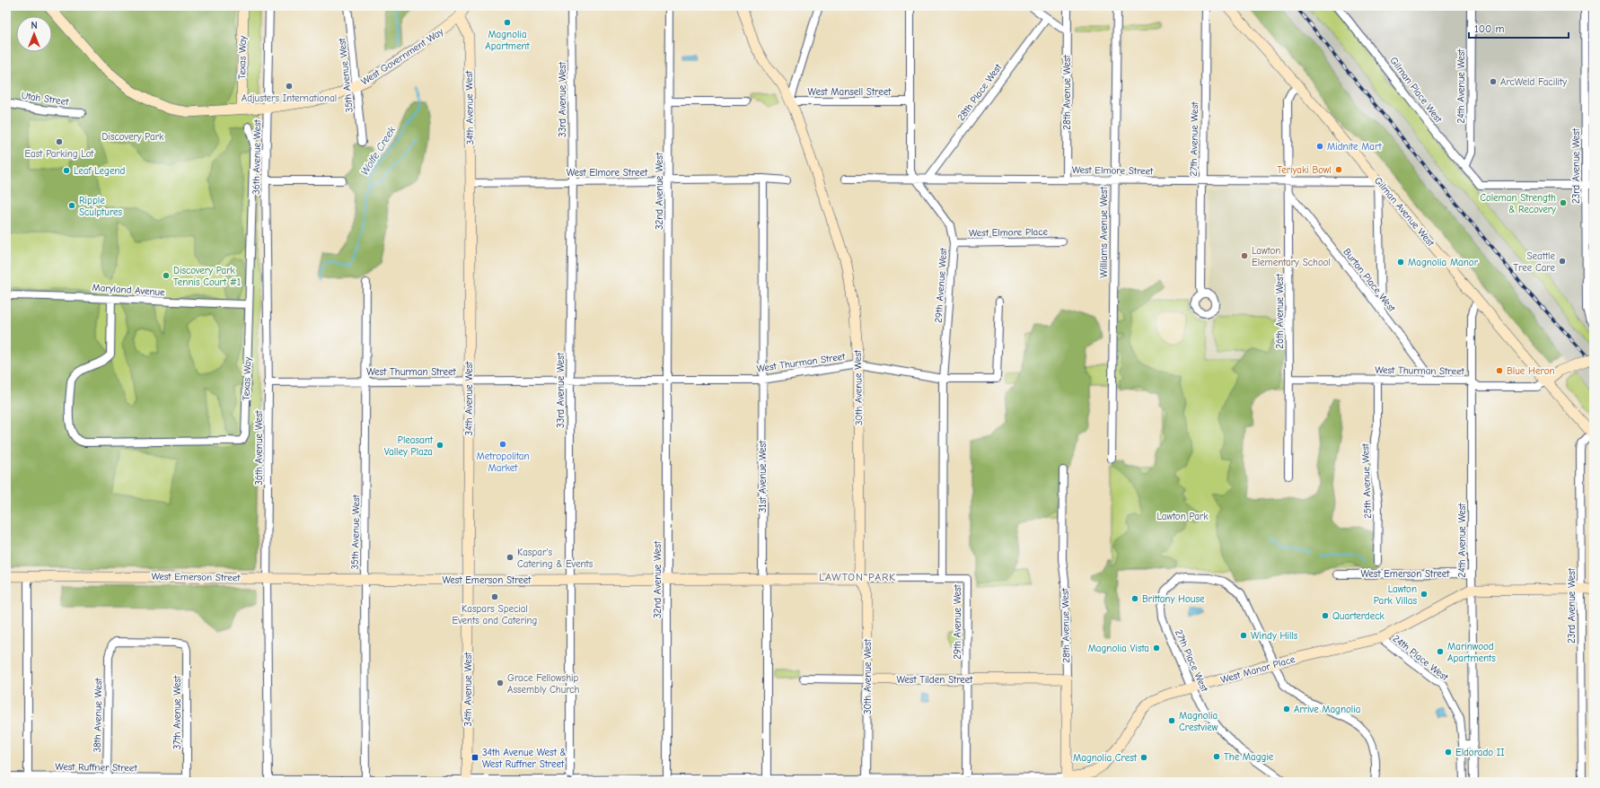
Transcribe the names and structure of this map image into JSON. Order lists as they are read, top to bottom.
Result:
{
  "streets": {
    "street": [
      "West Government Way",
      "Texas Way",
      "35th Avenue West",
      "24th Avenue West",
      "Gilman Place West",
      "West Mansell Street",
      "28th Place West",
      "28th Avenue West",
      "Utah Street",
      "33rd Avenue West",
      "34th Avenue West",
      "27th Avenue West",
      "36th Avenue West",
      "23rd Avenue West",
      "West Elmore Street",
      "32nd Avenue West",
      "Gilman Avenue West",
      "West Elmore Place",
      "Williams Avenue West",
      "Burton Place West",
      "29th Avenue West",
      "Maryland Avenue",
      "26th Avenue West",
      "West Thurman Street",
      "30th Avenue West",
      "31st Avenue West",
      "25th Avenue West",
      "West Emerson Street",
      "24th Place West",
      "27th Place West",
      "West Manor Place",
      "West Tilden Street",
      "37th Avenue West",
      "38th Avenue West",
      "West Ruffner Street"
    ]
  },
  "crossings": [
    ["West Government Way", "Texas Way"],
    ["West Government Way", "35th Avenue West"],
    ["West Government Way", "34th Avenue West"],
    ["West Government Way", "36th Avenue West"],
    ["Texas Way", "Maryland Avenue"],
    ["35th Avenue West", "West Thurman Street"],
    ["35th Avenue West", "West Emerson Street"],
    ["24th Avenue West", "Gilman Place West"],
    ["24th Avenue West", "Gilman Avenue West"],
    ["24th Avenue West", "West Thurman Street"],
    ["24th Avenue West", "West Emerson Street"],
    ["24th Avenue West", "West Manor Place"],
    ["Gilman Place West", "23rd Avenue West"],
    ["West Mansell Street", "29th Avenue West"],
    ["West Mansell Street", "30th Avenue West"],
    ["28th Place West", "West Elmore Street"],
    ["28th Avenue West", "West Elmore Street"],
    ["28th Avenue West", "West Manor Place"],
    ["28th Avenue West", "West Tilden Street"],
    ["33rd Avenue West", "West Elmore Street"],
    ["33rd Avenue West", "West Thurman Street"],
    ["33rd Avenue West", "West Emerson Street"],
    ["34th Avenue West", "West Elmore Street"],
    ["34th Avenue West", "West Thurman Street"],
    ["34th Avenue West", "West Emerson Street"],
    ["27th Avenue West", "West Elmore Street"],
    ["36th Avenue West", "West Thurman Street"],
    ["36th Avenue West", "West Emerson Street"],
    ["23rd Avenue West", "Gilman Avenue West"],
    ["West Elmore Street", "32nd Avenue West"],
    ["West Elmore Street", "Gilman Avenue West"],
    ["West Elmore Street", "Williams Avenue West"],
    ["West Elmore Street", "29th Avenue West"],
    ["West Elmore Street", "26th Avenue West"],
    ["West Elmore Street", "31st Avenue West"],
    ["32nd Avenue West", "West Thurman Street"],
    ["32nd Avenue West", "West Emerson Street"],
    ["Gilman Avenue West", "26th Avenue West"],
    ["Gilman Avenue West", "West Thurman Street"],
    ["West Elmore Place", "29th Avenue West"],
    ["Burton Place West", "26th Avenue West"],
    ["Burton Place West", "West Thurman Street"],
    ["29th Avenue West", "West Thurman Street"],
    ["29th Avenue West", "West Emerson Street"],
    ["29th Avenue West", "West Tilden Street"],
    ["26th Avenue West", "West Thurman Street"],
    ["West Thurman Street", "30th Avenue West"],
    ["West Thurman Street", "31st Avenue West"],
    ["West Thurman Street", "25th Avenue West"],
    ["30th Avenue West", "West Emerson Street"],
    ["30th Avenue West", "West Tilden Street"],
    ["31st Avenue West", "West Emerson Street"],
    ["24th Place West", "West Manor Place"],
    ["27th Place West", "West Manor Place"],
    ["37th Avenue West", "38th Avenue West"],
    ["37th Avenue West", "West Ruffner Street"],
    ["38th Avenue West", "West Ruffner Street"]
  ],
  "districts": ["LAWTON PARK"],
  "water": ["Wolfe Creek"],
  "parks": ["Discovery Park", "Lawton Park"],
  "places": {
    "other": [
      "Magnolia Apartment",
      "ArcWeld Facility",
      "Adjusters International",
      "East Parking Lot",
      "Midnite Mart",
      "Teriyaki Bowl",
      "Leaf Legend",
      "Coleman Strength & Recovery",
      "Ripple Sculptures",
      "Lawton Elementary School",
      "Seattle Tree Care",
      "Magnolia Manor",
      "Discovery Park Tennis Court #1",
      "Blue Heron",
      "Metropolitan Market",
      "Pleasant Valley Plaza",
      "Kaspar's Catering & Events",
      "Lawton Park Villas",
      "Kaspars Special Events and Catering",
      "Brittany House",
      "Quarterdeck",
      "Windy Hills",
      "Magnolia Vista",
      "Marinwood Apartments",
      "Grace Fellowship Assembly Church",
      "Arrive Magnolia",
      "Magnolia Crestview",
      "Eldorado II",
      "The Maggie",
      "Magnolia Crest"
    ],
    "transit": ["34th Avenue West & West Ruffner Street"]
  },
  "scale_bar": "100 m",
  "north": "top"
}
